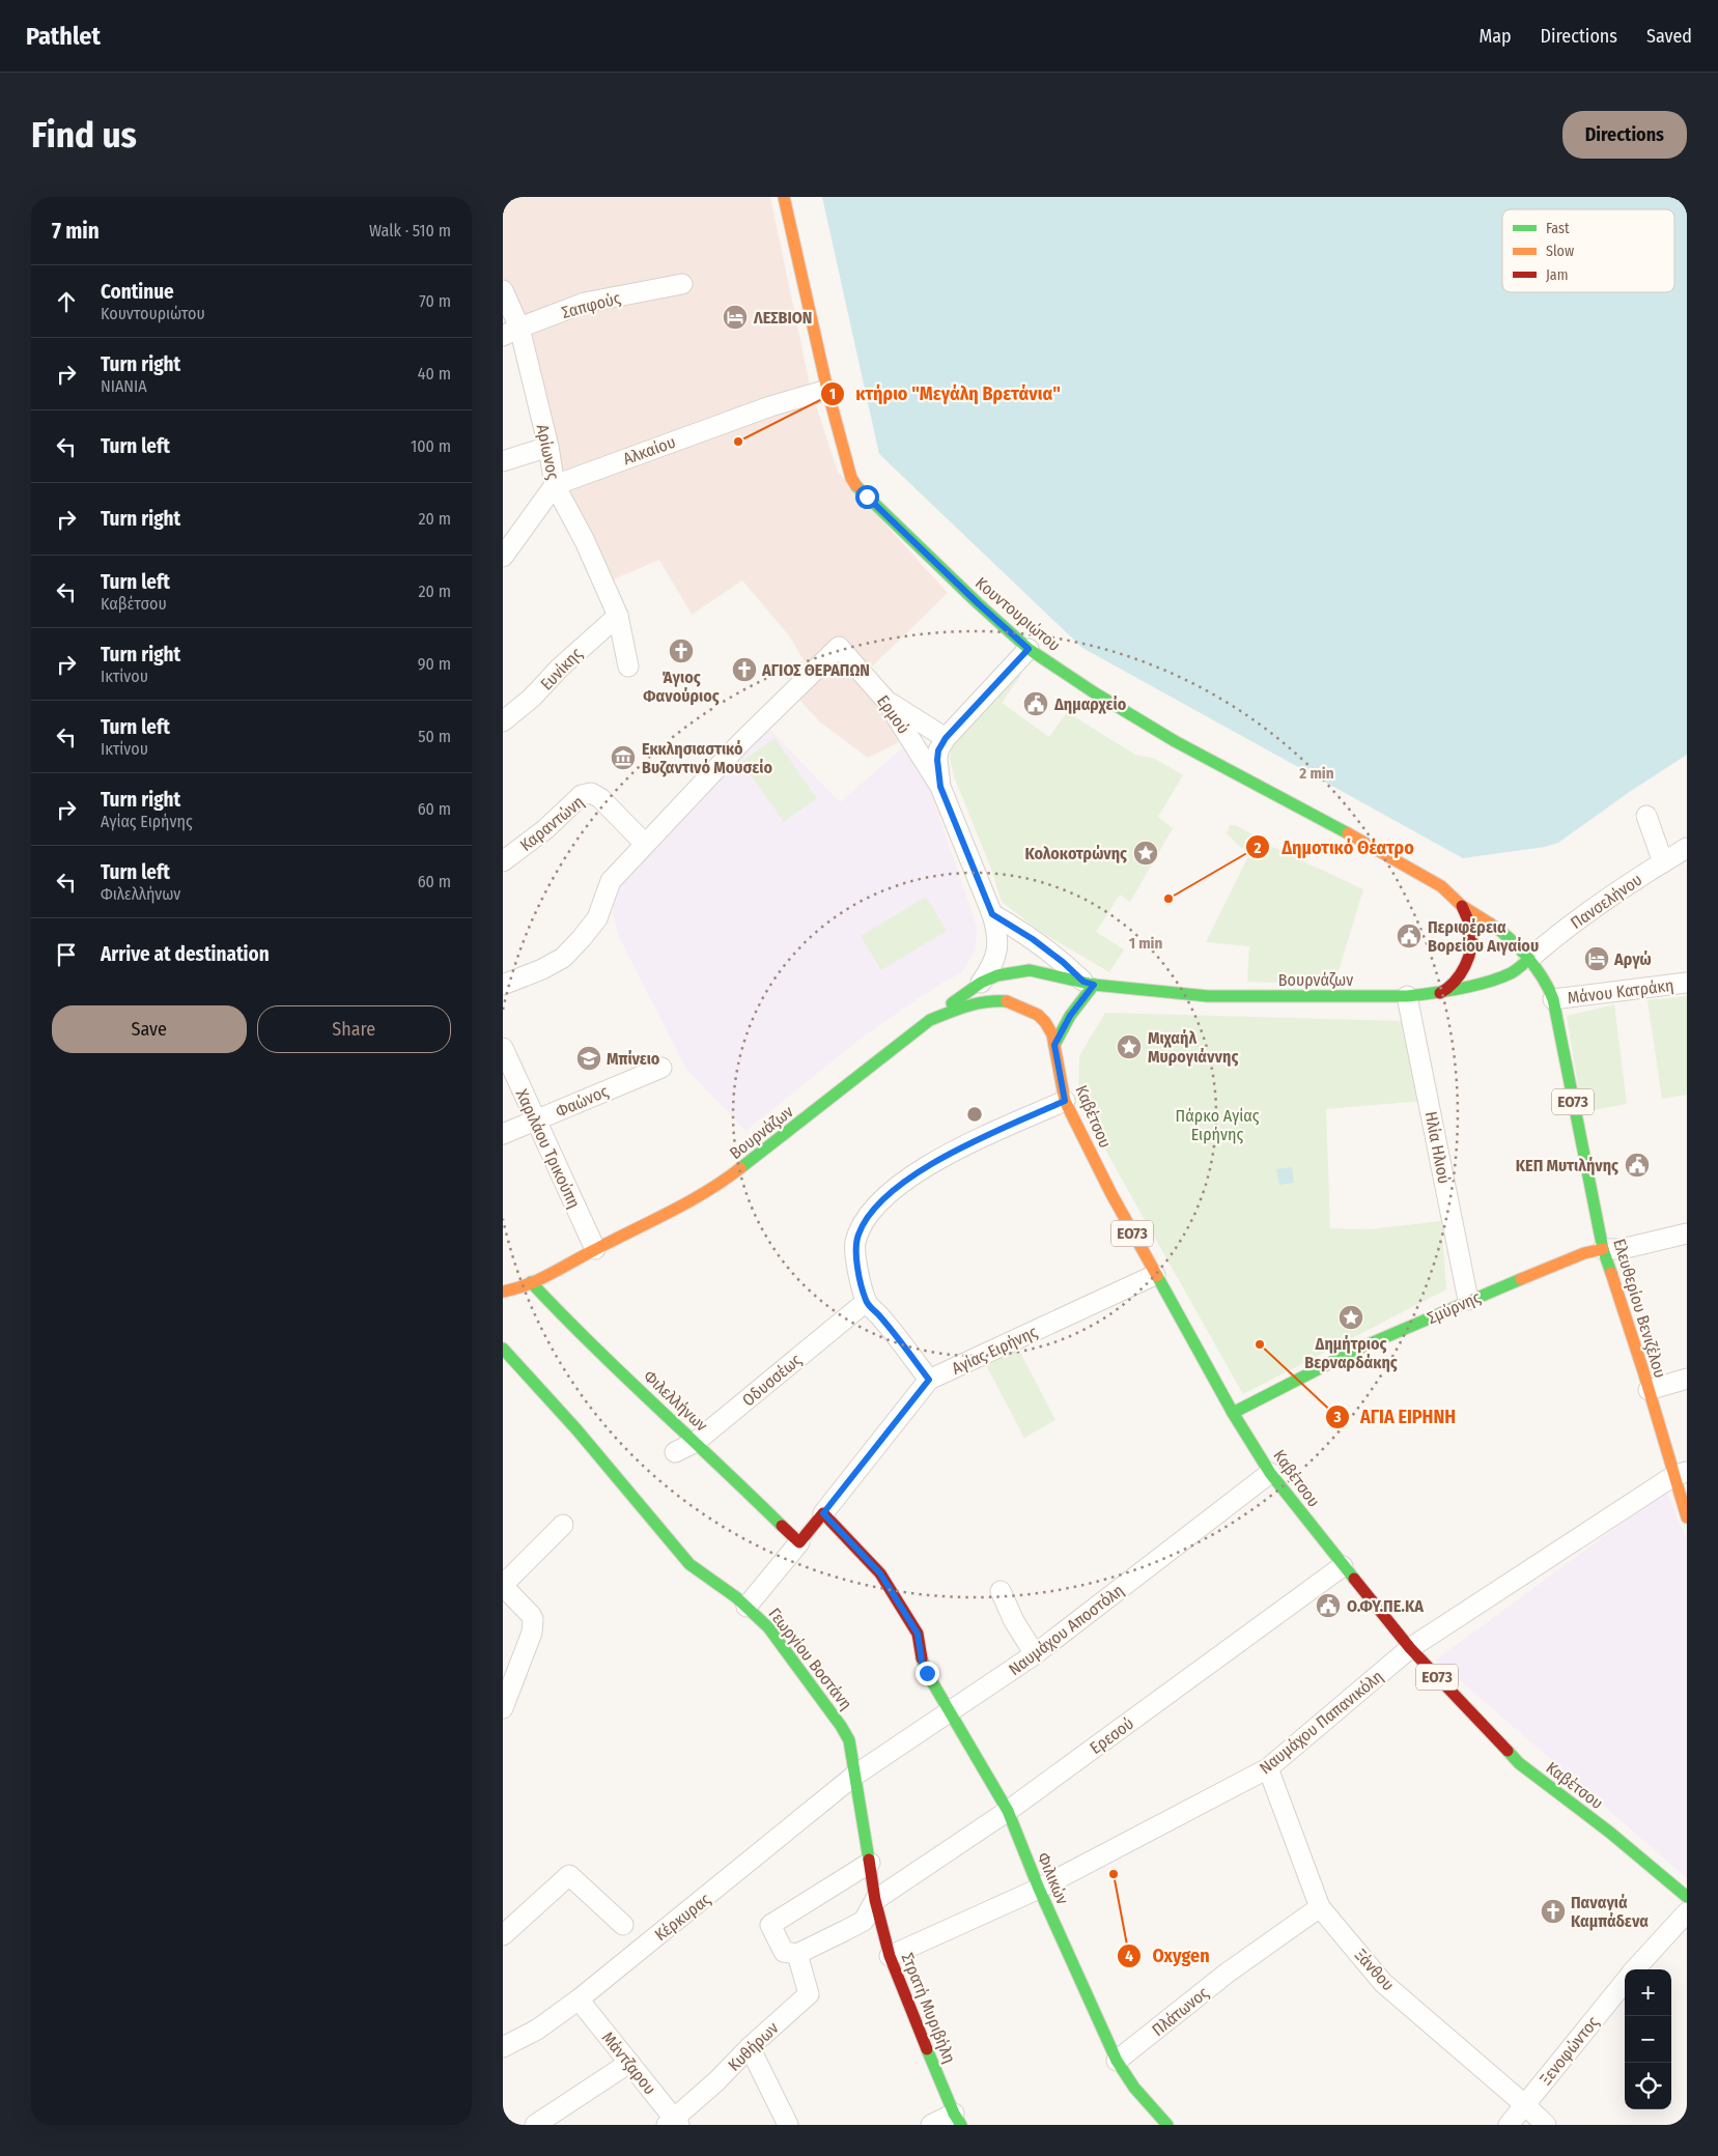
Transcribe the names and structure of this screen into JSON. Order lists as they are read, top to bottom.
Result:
{
  "streets": {
    "main road": [
      "Κουντουριώτου",
      "Βουρνάζων",
      "ΕΟ73",
      "Καβέτσου",
      "Σμύρνης",
      "Ελευθερίου Βενιζέλου",
      "Αγίας Ειρήνης",
      "Φιλελλήνων",
      "Γεωργίου Βοστάνη",
      "Φιλικών",
      "Στρατή Μυριβήλη"
    ],
    "street": [
      "Σαπφούς",
      "Αλκαίου",
      "Αρίωνος",
      "Ευνίκης",
      "Ερμού",
      "Καραντώνη",
      "Πανσελήνου",
      "Μάνου Κατράκη",
      "Φαώνος",
      "Ηλία Ηλιού",
      "Χαριλάου Τρικούπη",
      "Οδυσσέως",
      "Ναυμάχου Αποστόλη",
      "Ναυμάχου Παπανικόλη",
      "Ερεσού",
      "Κέρκυρας",
      "Ξάνθου",
      "Πλάτωνος",
      "Κυθήρων",
      "Ξενοφώντος",
      "Μάντζαρου"
    ]
  },
  "crossings": [
    ["Σαπφούς", "Αρίωνος"],
    ["Αλκαίου", "Αρίωνος"],
    ["Αλκαίου", "Κουντουριώτου"],
    ["Αρίωνος", "Ευνίκης"],
    ["Κουντουριώτου", "ΕΟ73"],
    ["Ερμού", "Καραντώνη"],
    ["Πανσελήνου", "Βουρνάζων"],
    ["Πανσελήνου", "ΕΟ73"],
    ["Πανσελήνου", "Ελευθερίου Βενιζέλου"],
    ["Βουρνάζων", "ΕΟ73"],
    ["Βουρνάζων", "Καβέτσου"],
    ["Βουρνάζων", "Ηλία Ηλιού"],
    ["Βουρνάζων", "Χαριλάου Τρικούπη"],
    ["Βουρνάζων", "Ελευθερίου Βενιζέλου"],
    ["Βουρνάζων", "Φιλελλήνων"],
    ["Μάνου Κατράκη", "Ελευθερίου Βενιζέλου"],
    ["Φαώνος", "Χαριλάου Τρικούπη"],
    ["ΕΟ73", "Ελευθερίου Βενιζέλου"],
    ["Καβέτσου", "Σμύρνης"],
    ["Καβέτσου", "Αγίας Ειρήνης"],
    ["Καβέτσου", "Ναυμάχου Αποστόλη"],
    ["Καβέτσου", "Ναυμάχου Παπανικόλη"],
    ["Καβέτσου", "Ερεσού"],
    ["Ηλία Ηλιού", "Σμύρνης"],
    ["Σμύρνης", "Ελευθερίου Βενιζέλου"],
    ["Ελευθερίου Βενιζέλου", "Ναυμάχου Παπανικόλη"],
    ["Αγίας Ειρήνης", "Φιλελλήνων"],
    ["Αγίας Ειρήνης", "Γεωργίου Βοστάνη"],
    ["Οδυσσέως", "Φιλελλήνων"],
    ["Ναυμάχου Αποστόλη", "Γεωργίου Βοστάνη"],
    ["Ναυμάχου Αποστόλη", "Φιλικών"],
    ["Ναυμάχου Αποστόλη", "Κέρκυρας"],
    ["Γεωργίου Βοστάνη", "Ερεσού"],
    ["Γεωργίου Βοστάνη", "Κέρκυρας"],
    ["Γεωργίου Βοστάνη", "Στρατή Μυριβήλη"],
    ["Ναυμάχου Παπανικόλη", "Φιλικών"],
    ["Ναυμάχου Παπανικόλη", "Ξάνθου"],
    ["Ναυμάχου Παπανικόλη", "Στρατή Μυριβήλη"],
    ["Ερεσού", "Φιλικών"],
    ["Ερεσού", "Στρατή Μυριβήλη"],
    ["Φιλικών", "Πλάτωνος"],
    ["Κέρκυρας", "Μάντζαρου"],
    ["Ξάνθου", "Πλάτωνος"],
    ["Ξάνθου", "Ξενοφώντος"],
    ["Κυθήρων", "Μάντζαρου"]
  ],
  "parks": ["Πάρκο Αγίας Ειρήνης"],
  "places": {
    "hotel": ["ΛΕΣΒΙΟΝ", "Αργώ"],
    "other": [
      "κτήριο \"Μεγάλη Βρετάνια\"",
      "Δημοτικό Θέατρο",
      "ΑΓIA ΕΙΡΗΝΗ",
      "Oxygen"
    ],
    "church": ["Άγιος Φανούριος", "ΑΓΙΟΣ ΘΕΡΑΠΩΝ", "Παναγιά Καμπάδενα"],
    "public building": [
      "Δημαρχείο",
      "Περιφέρεια Βορείου Αιγαίου",
      "ΚΕΠ Μυτιλήνης",
      "Ο.ΦΥ.ΠΕ.ΚΑ"
    ],
    "museum": ["Εκκλησιαστικό Βυζαντινό Μουσείο"],
    "place": ["Κολοκοτρώνης", "Μιχαήλ Μυρογιάννης", "Δημήτριος Βερναρδάκης"],
    "school or university": ["Μπίνειο"]
  },
  "legend": ["Fast", "Slow", "Jam"],
  "page": {
    "header": "Pathlet",
    "nav": ["Map", "Directions", "Saved"],
    "buttons": [
      "Directions",
      ["Save", "Share"]
    ],
    "title": "Find us",
    "heading": ["7 min", "Walk · 510 m"],
    "list": [
      ["Continue", "Κουντουριώτου", "70 m"],
      ["Turn right", "NIANIA", "40 m"],
      ["Turn left", "100 m"],
      ["Turn right", "20 m"],
      ["Turn left", "Καβέτσου", "20 m"],
      ["Turn right", "Ικτίνου", "90 m"],
      ["Turn left", "Ικτίνου", "50 m"],
      ["Turn right", "Αγίας Ειρήνης", "60 m"],
      ["Turn left", "Φιλελλήνων", "60 m"],
      "Arrive at destination"
    ],
    "map_buttons": ["+", "−"]
  },
  "rings": ["2 min", "1 min"]
}
